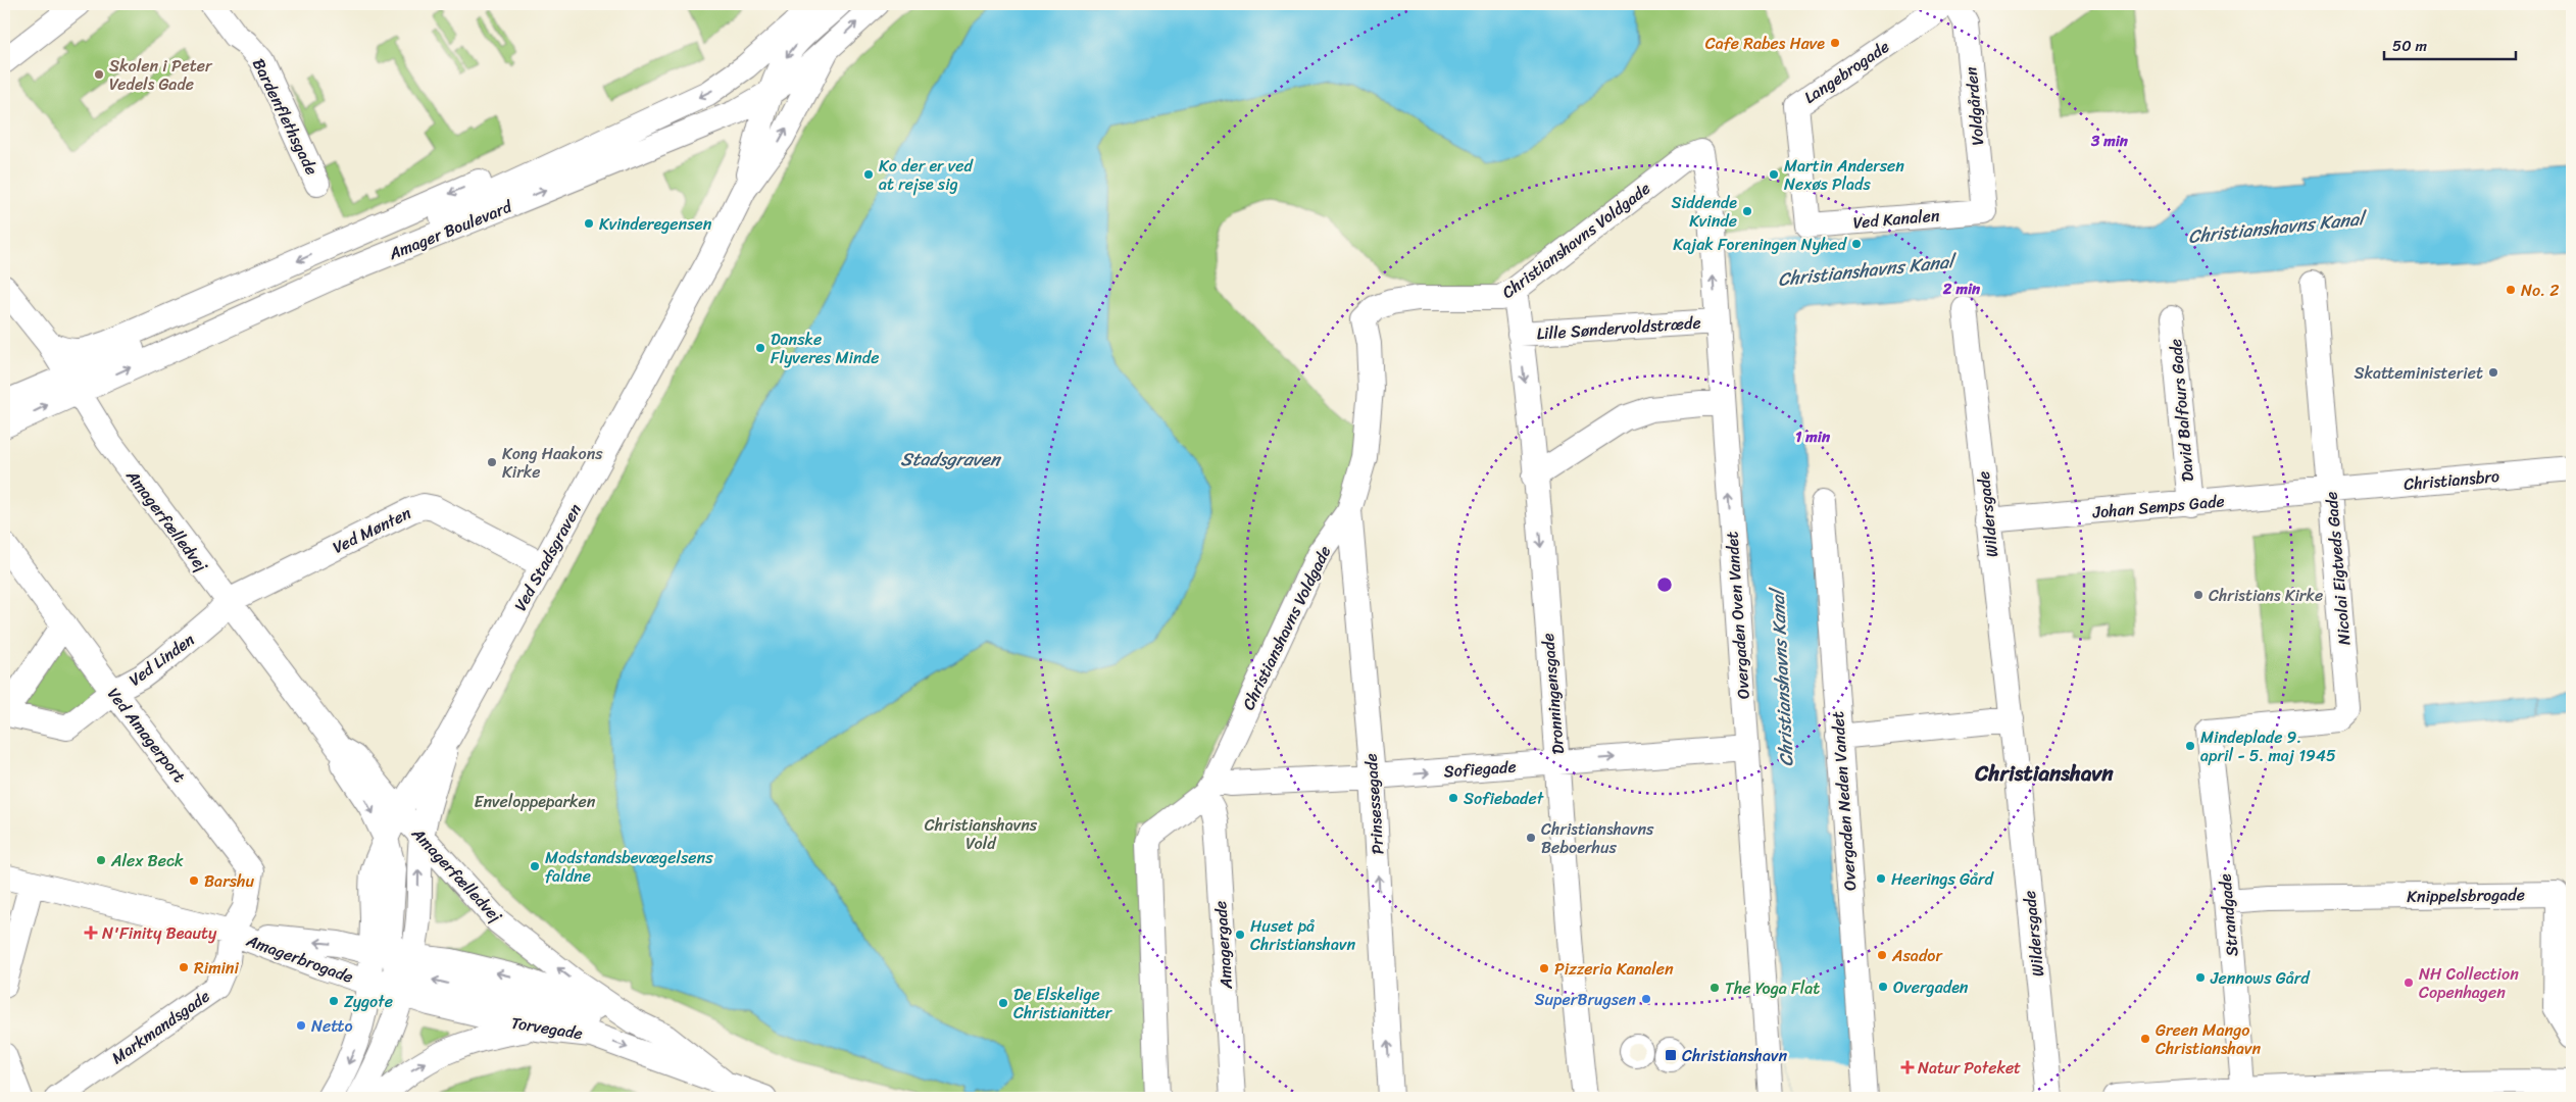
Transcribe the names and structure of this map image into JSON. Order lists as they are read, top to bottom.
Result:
{
  "streets": {
    "street": [
      "Langebrogade",
      "Voldgården",
      "Bardenflethsgade",
      "Ved Kanalen",
      "Amager Boulevard",
      "Christianshavns Voldgade",
      "Lille Søndervoldstræde",
      "David Balfours Gade",
      "Christiansbro",
      "Johan Semps Gade",
      "Wildersgade",
      "Amagerfælledvej",
      "Ved Mønten",
      "Ved Stadsgraven",
      "Nicolai Eigtveds Gade",
      "Overgaden Oven Vandet",
      "Ved Linden",
      "Dronningensgade",
      "Ved Amagerport",
      "Sofiegade",
      "Overgaden Neden Vandet",
      "Prinsessegade",
      "Knippelsbrogade",
      "Strandgade",
      "Amagergade",
      "Amagerbrogade",
      "Markmandsgade",
      "Torvegade"
    ]
  },
  "crossings": [
    ["Langebrogade", "Ved Kanalen"],
    ["Voldgården", "Ved Kanalen"],
    ["Amager Boulevard", "Amagerfælledvej"],
    ["Amager Boulevard", "Ved Stadsgraven"],
    ["Christianshavns Voldgade", "Overgaden Oven Vandet"],
    ["Christianshavns Voldgade", "Dronningensgade"],
    ["Christianshavns Voldgade", "Sofiegade"],
    ["Christianshavns Voldgade", "Prinsessegade"],
    ["Christianshavns Voldgade", "Amagergade"],
    ["Lille Søndervoldstræde", "Overgaden Oven Vandet"],
    ["Lille Søndervoldstræde", "Dronningensgade"],
    ["David Balfours Gade", "Johan Semps Gade"],
    ["Christiansbro", "Johan Semps Gade"],
    ["Christiansbro", "Nicolai Eigtveds Gade"],
    ["Johan Semps Gade", "Wildersgade"],
    ["Johan Semps Gade", "Nicolai Eigtveds Gade"],
    ["Amagerfælledvej", "Ved Mønten"],
    ["Amagerfælledvej", "Ved Stadsgraven"],
    ["Amagerfælledvej", "Ved Linden"],
    ["Amagerfælledvej", "Torvegade"],
    ["Ved Mønten", "Ved Stadsgraven"],
    ["Ved Mønten", "Ved Linden"],
    ["Ved Stadsgraven", "Amagerbrogade"],
    ["Ved Stadsgraven", "Torvegade"],
    ["Nicolai Eigtveds Gade", "Strandgade"],
    ["Overgaden Oven Vandet", "Sofiegade"],
    ["Ved Linden", "Ved Amagerport"],
    ["Dronningensgade", "Sofiegade"],
    ["Ved Amagerport", "Amagerbrogade"],
    ["Ved Amagerport", "Markmandsgade"],
    ["Sofiegade", "Prinsessegade"],
    ["Sofiegade", "Amagergade"],
    ["Knippelsbrogade", "Strandgade"],
    ["Amagerbrogade", "Markmandsgade"],
    ["Amagerbrogade", "Torvegade"]
  ],
  "one_way": [
    "Overgaden Oven Vandet",
    "Dronningensgade",
    "Sofiegade",
    "Prinsessegade"
  ],
  "districts": ["Christianshavn"],
  "water": ["Christianshavns Kanal", "Stadsgraven"],
  "parks": ["Enveloppeparken", "Christianshavns Vold"],
  "places": {
    "other": [
      "Cafe Rabes Have",
      "Skolen i Peter Vedels Gade",
      "Ko der er ved at rejse sig",
      "Martin Andersen Nexøs Plads",
      "Siddende Kvinde",
      "Kvinderegensen",
      "Kajak Foreningen Nyhed",
      "No. 2",
      "Danske Flyveres Minde",
      "Skatteministeriet",
      "Kong Haakons Kirke",
      "Christians Kirke",
      "Mindeplade 9. april - 5. maj 1945",
      "Sofiebadet",
      "Christianshavns Beboerhus",
      "Alex Beck",
      "Modstandsbevægelsens faldne",
      "Heerings Gård",
      "Barshu",
      "Huset på Christianshavn",
      "Asador",
      "Rimini",
      "Pizzeria Kanalen",
      "Jennows Gård",
      "NH Collection Copenhagen",
      "Overgaden",
      "The Yoga Flat",
      "SuperBrugsen",
      "Zygote",
      "De Elskelige Christianitter",
      "Netto",
      "Green Mango Christianshavn"
    ],
    "health": ["N'Finity Beauty", "Natur Poteket"],
    "transit": ["Christianshavn"]
  },
  "scale_bar": "50 m",
  "rings": ["3 min", "2 min", "1 min"]
}
